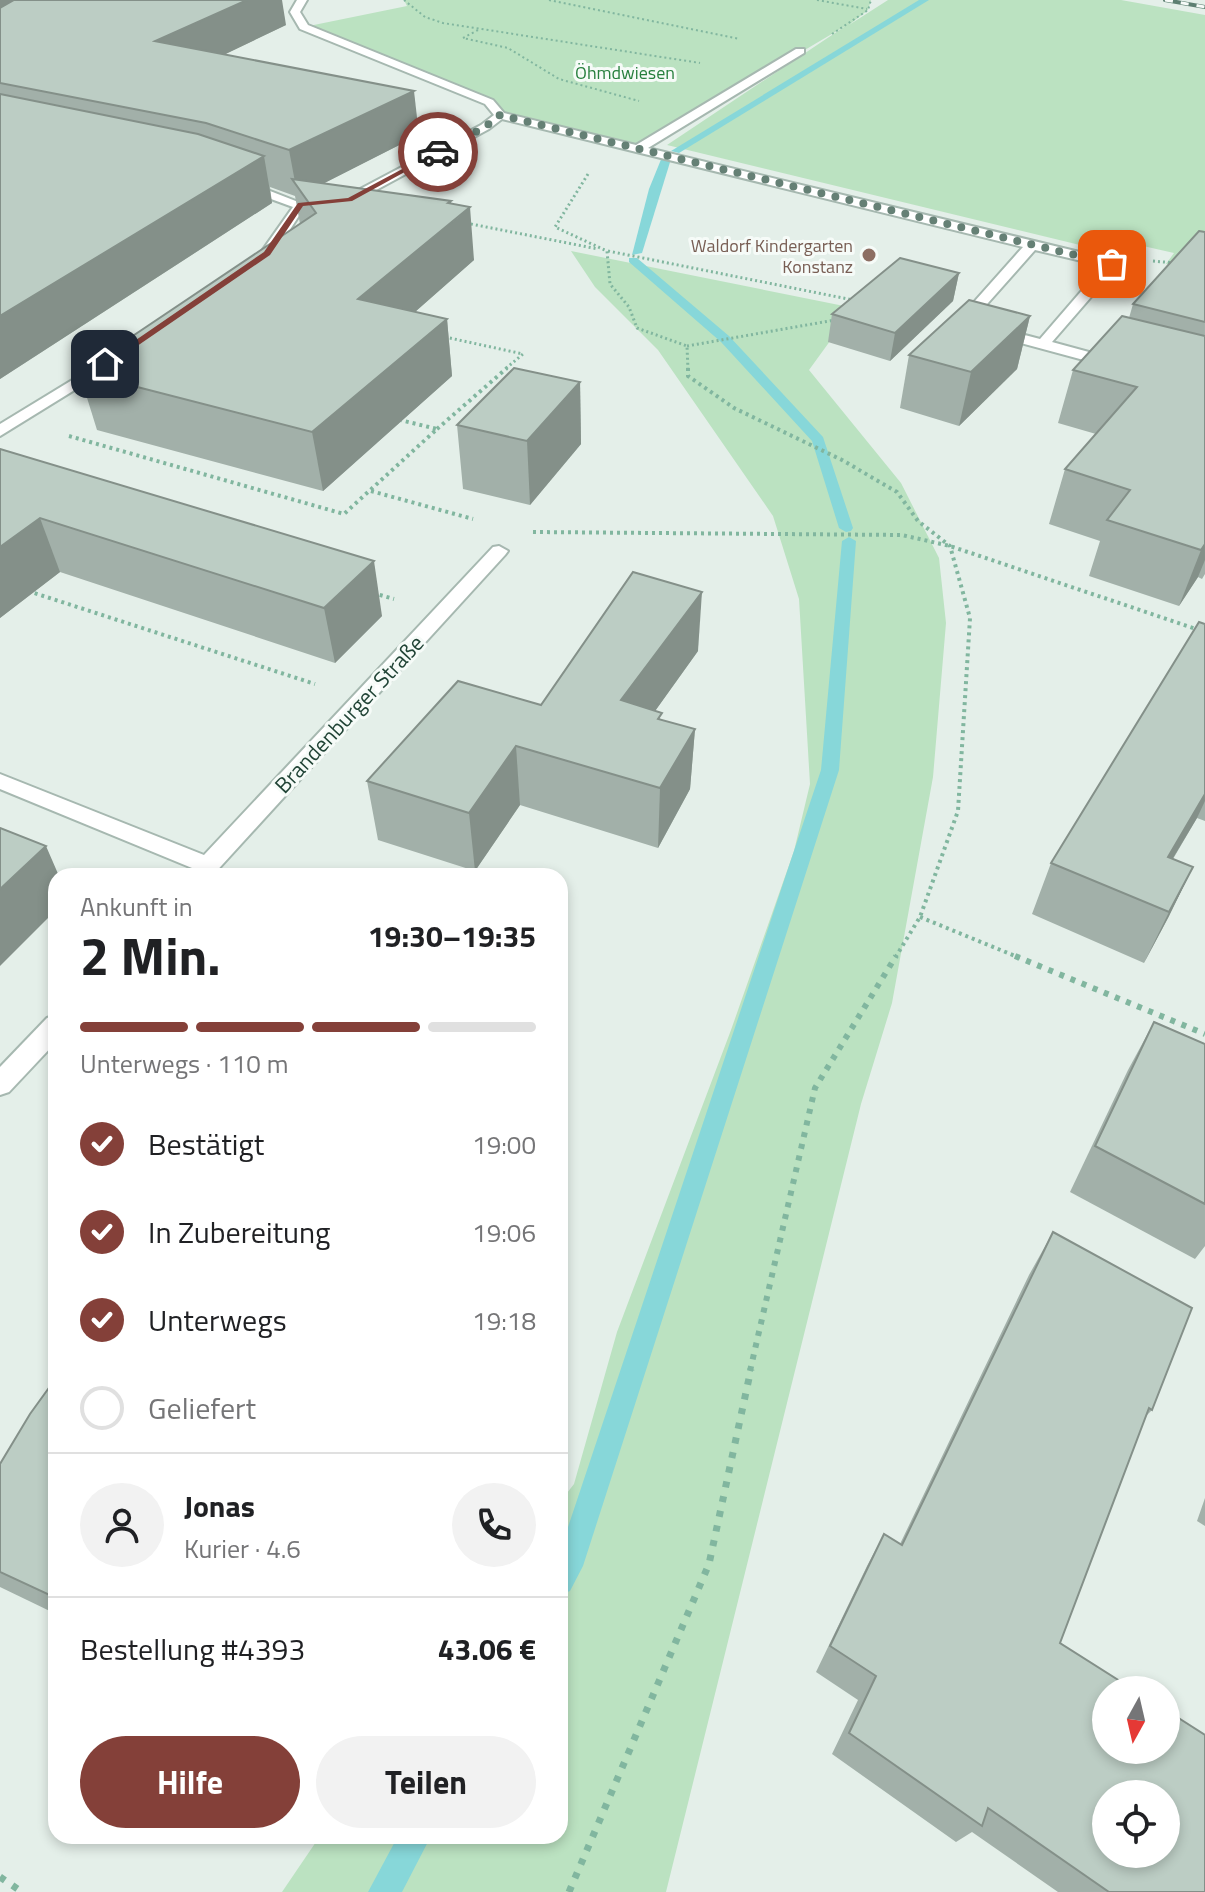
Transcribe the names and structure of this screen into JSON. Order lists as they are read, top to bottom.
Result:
{
  "streets": {
    "street": ["Brandenburger Straße"]
  },
  "parks": ["Öhmdwiesen"],
  "places": ["Waldorf Kindergarten Konstanz"],
  "north": "bottom",
  "page": {
    "heading": ["2 Min.", "Ankunft in", "19:30–19:35"],
    "panel": [
      "Jonas",
      "Kurier · 4.6",
      "Bestellung #4393",
      "43.06 €"
    ],
    "bar": "Unterwegs · 110 m",
    "list": [
      ["Bestätigt", "19:00"],
      ["In Zubereitung", "19:06"],
      ["Unterwegs", "19:18"],
      "Geliefert"
    ],
    "buttons": ["Hilfe", "Teilen"]
  }
}
